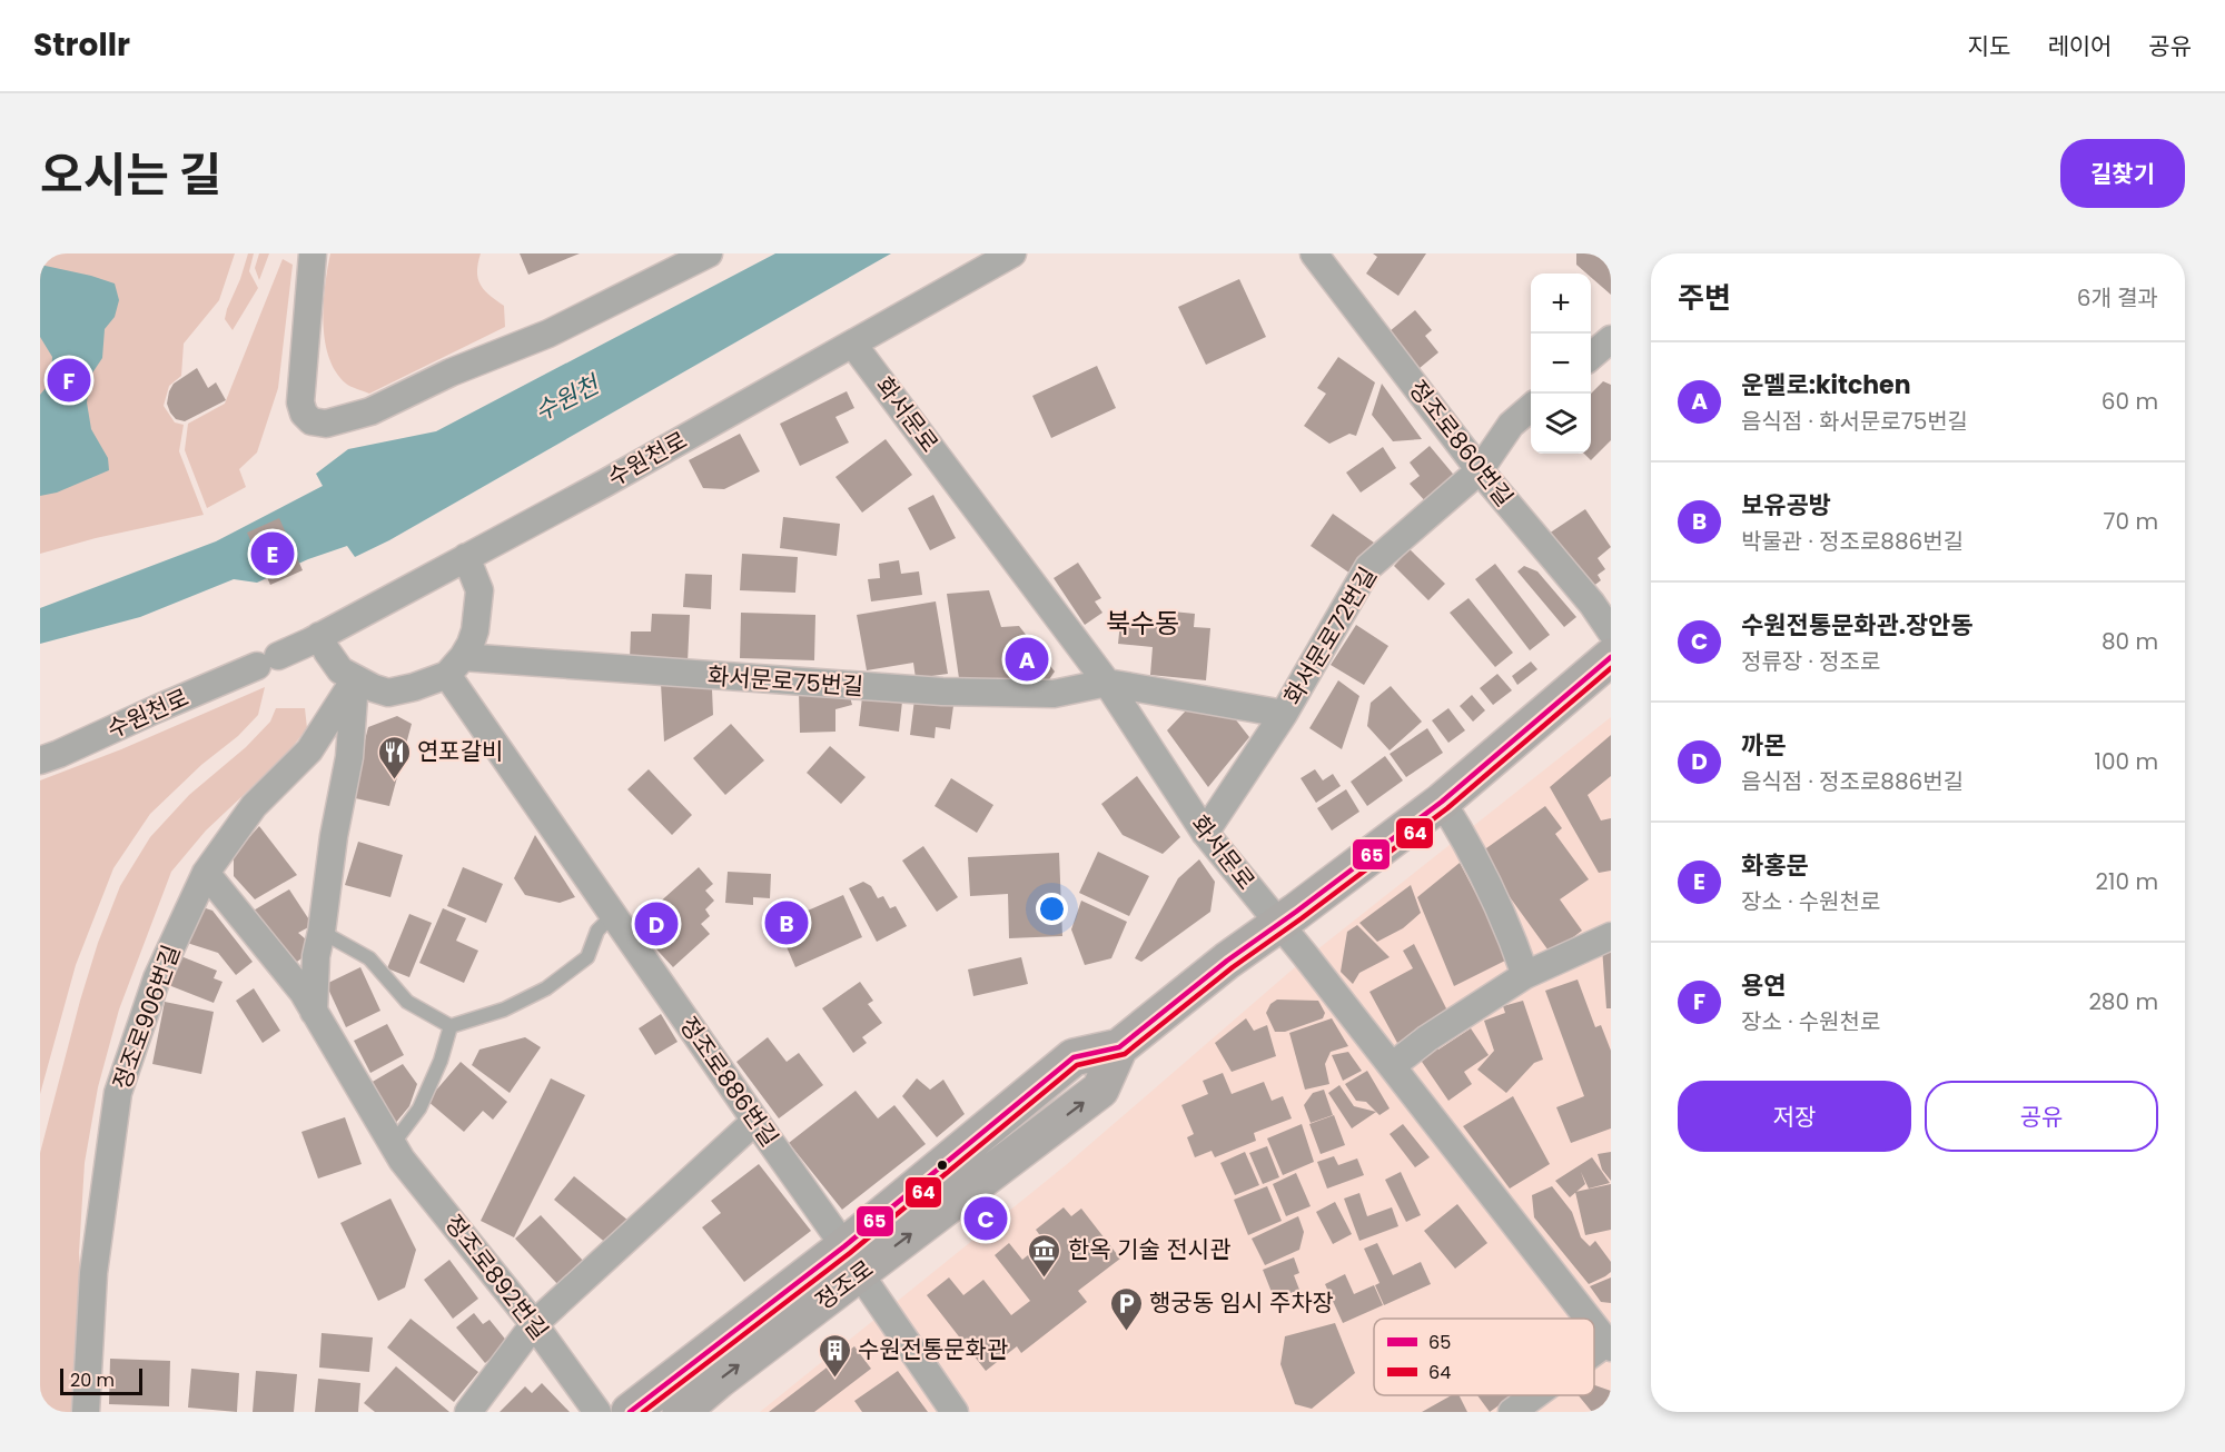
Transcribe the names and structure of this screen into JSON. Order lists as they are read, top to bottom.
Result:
{
  "streets": {
    "street": [
      "화서문로",
      "정조로860번길",
      "수원천로",
      "화서문로72번길",
      "화서문로75번길",
      "정조로906번길",
      "정조로886번길",
      "정조로892번길",
      "정조로"
    ]
  },
  "crossings": [
    ["화서문로", "수원천로"],
    ["화서문로", "화서문로72번길"],
    ["화서문로", "화서문로75번길"],
    ["화서문로", "정조로"],
    ["정조로860번길", "화서문로72번길"],
    ["화서문로75번길", "정조로886번길"],
    ["정조로906번길", "정조로892번길"],
    ["정조로886번길", "정조로"]
  ],
  "districts": ["북수동"],
  "water": ["수원천"],
  "places": {
    "restaurant": ["연포갈비"],
    "museum": ["한옥 기술 전시관"],
    "parking": ["행궁동 임시 주차장"],
    "building": ["수원전통문화관"]
  },
  "lines": ["transit line 65", "transit line 64"],
  "legend": ["65", "64"],
  "scale_bar": "20 m",
  "page": {
    "header": "Strollr",
    "nav": ["지도", "레이어", "공유"],
    "title": "오시는 길",
    "buttons": [
      "길찾기",
      ["저장", "공유"]
    ],
    "heading": ["주변", "6개 결과"],
    "map_buttons": ["+", "−"],
    "list": [
      {
        "mark": "A",
        "name": "운멜로:kitchen",
        "note": "음식점 · 화서문로75번길",
        "value": "60 m"
      },
      {
        "mark": "B",
        "name": "보유공방",
        "note": "박물관 · 정조로886번길",
        "value": "70 m"
      },
      {
        "mark": "C",
        "name": "수원전통문화관.장안동",
        "note": "정류장 · 정조로",
        "value": "80 m"
      },
      {
        "mark": "D",
        "name": "까몬",
        "note": "음식점 · 정조로886번길",
        "value": "100 m"
      },
      {
        "mark": "E",
        "name": "화홍문",
        "note": "장소 · 수원천로",
        "value": "210 m"
      },
      {
        "mark": "F",
        "name": "용연",
        "note": "장소 · 수원천로",
        "value": "280 m"
      }
    ],
    "pins": [
      "F",
      "E",
      "A",
      "B",
      "D",
      "C"
    ],
    "scale": "20 m"
  }
}
